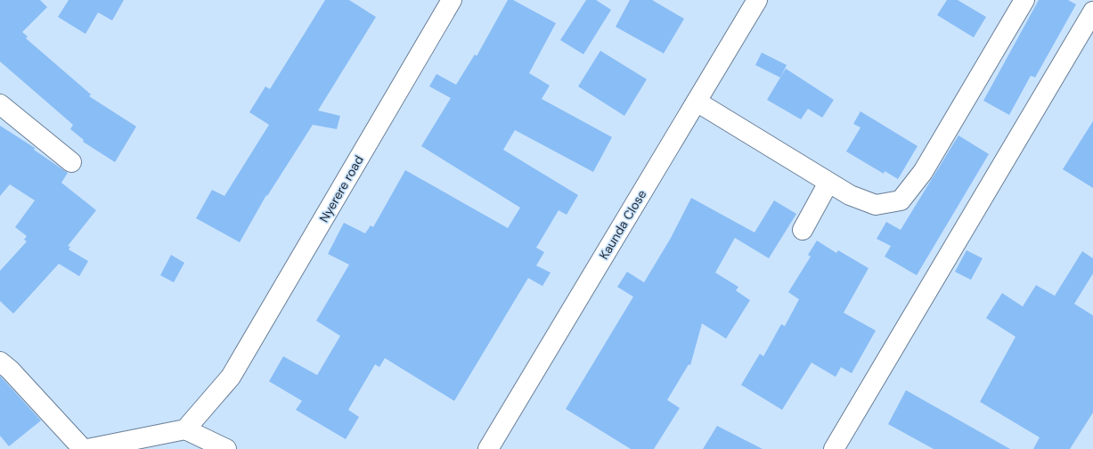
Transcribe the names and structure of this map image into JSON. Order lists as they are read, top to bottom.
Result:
{
  "streets": {
    "street": ["Nyerere road", "Kaunda Close"]
  }
}
